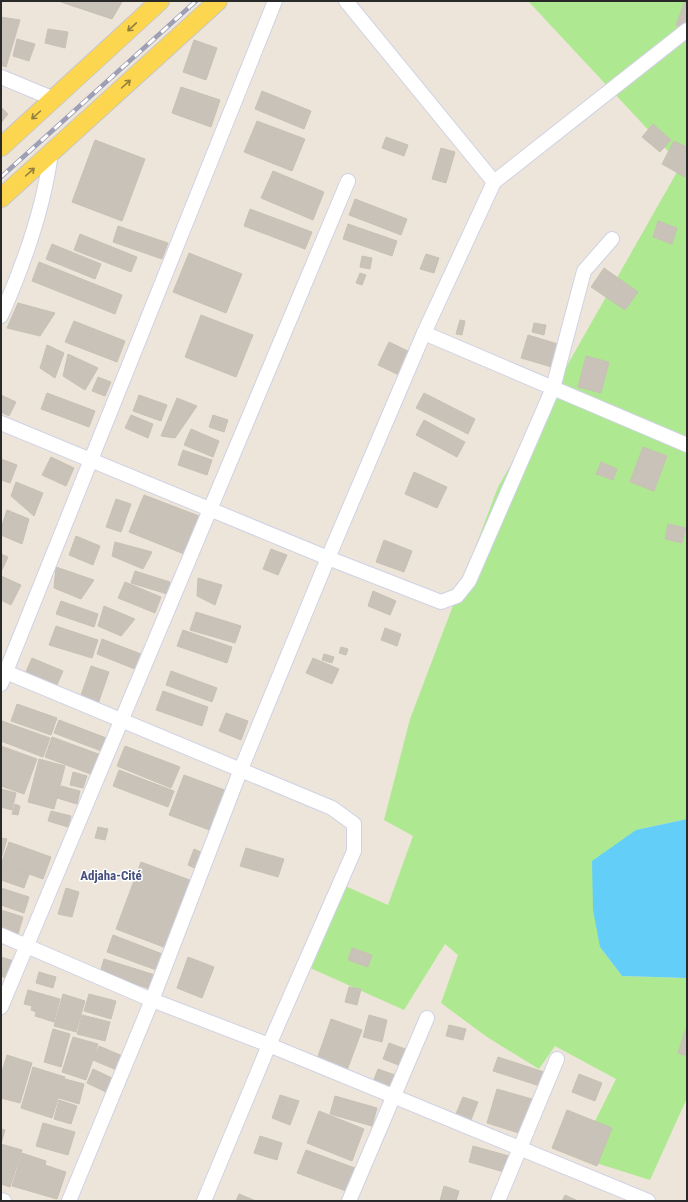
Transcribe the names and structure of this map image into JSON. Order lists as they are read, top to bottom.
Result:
{
  "districts": ["Adjaha-Cité"]
}
